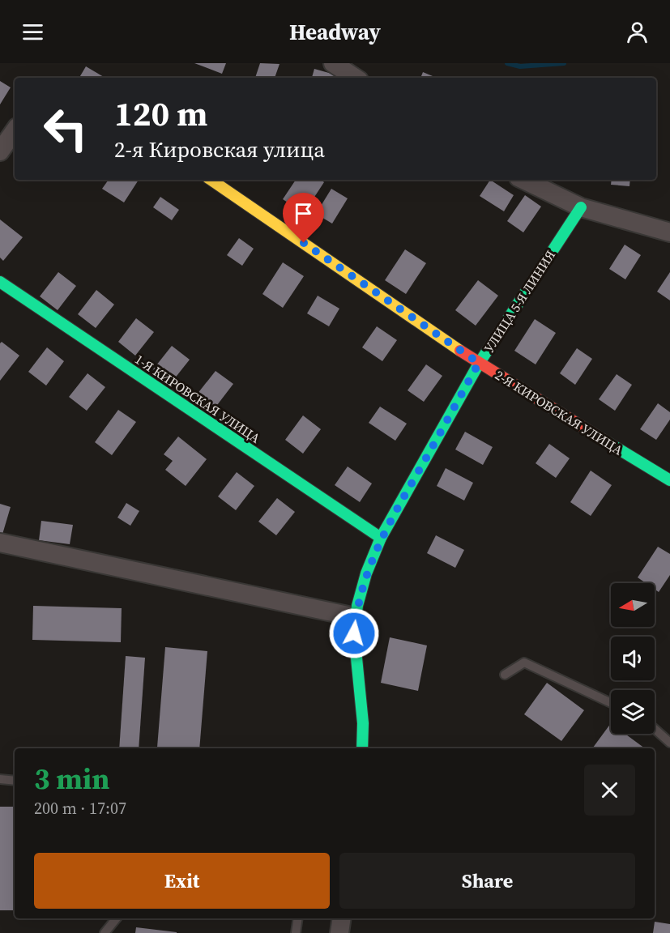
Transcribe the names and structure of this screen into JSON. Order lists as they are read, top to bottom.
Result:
{
  "streets": {
    "street": ["УЛИЦА 5-Я ЛИНИЯ", "1-Я КИРОВСКАЯ УЛИЦА", "2-Я КИРОВСКАЯ УЛИЦА"]
  },
  "crossings": [
    ["УЛИЦА 5-Я ЛИНИЯ", "1-Я КИРОВСКАЯ УЛИЦА"],
    ["УЛИЦА 5-Я ЛИНИЯ", "2-Я КИРОВСКАЯ УЛИЦА"]
  ],
  "north": "left",
  "page": {
    "header": "Headway",
    "turn": ["120 m", "2-я Кировская улица"],
    "heading": ["3 min", "200 m · 17:07"],
    "buttons": ["Exit", "Share"]
  }
}
